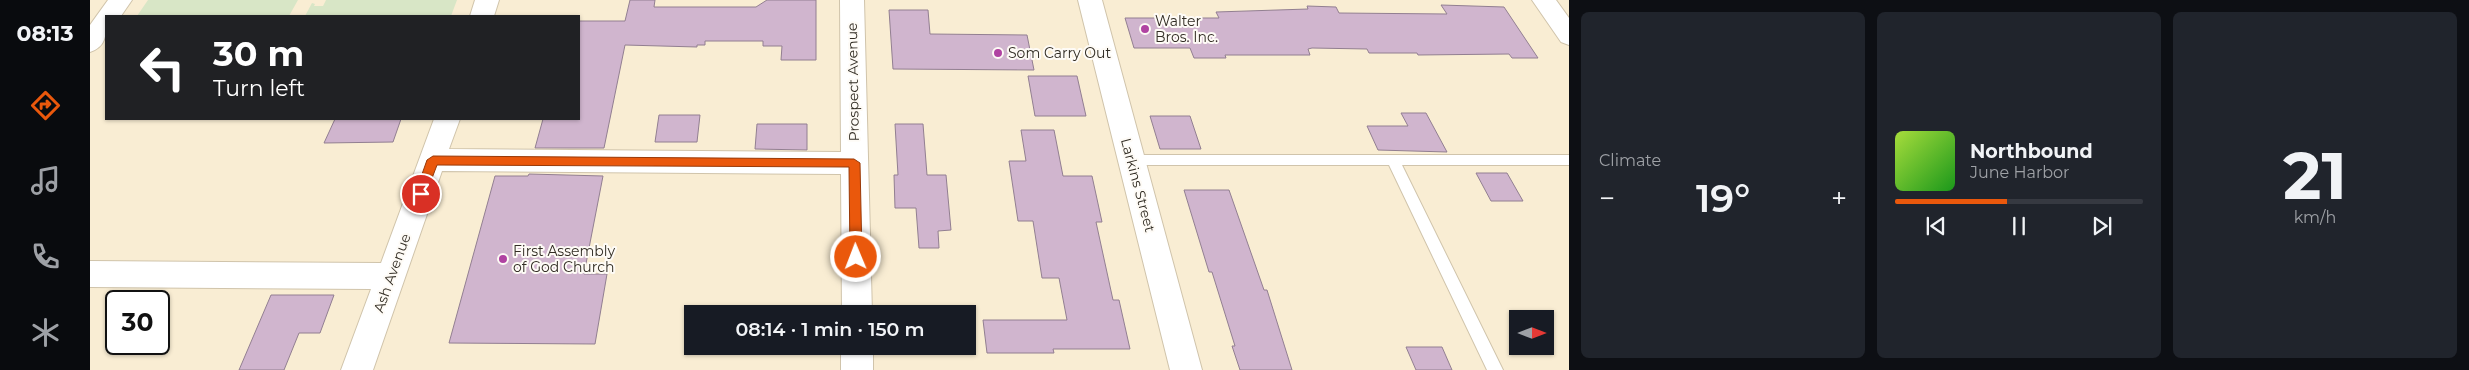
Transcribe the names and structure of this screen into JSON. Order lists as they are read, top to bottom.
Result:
{
  "streets": {
    "street": ["Prospect Avenue", "Larkins Street", "Ash Avenue"]
  },
  "places": ["Walter Bros. Inc.", "Som Carry Out", "First Assembly of God Church"],
  "north": "right",
  "page": {
    "tabs": "08:13",
    "tile": [
      "Climate",
      ["21", "km/h"]
    ],
    "turn": ["30 m", "Turn left"],
    "song": ["Northbound", "June Harbor"],
    "heat": ["−", "19°", "+"],
    "limit": "30",
    "trip": "08:14 · 1 min · 150 m"
  }
}
